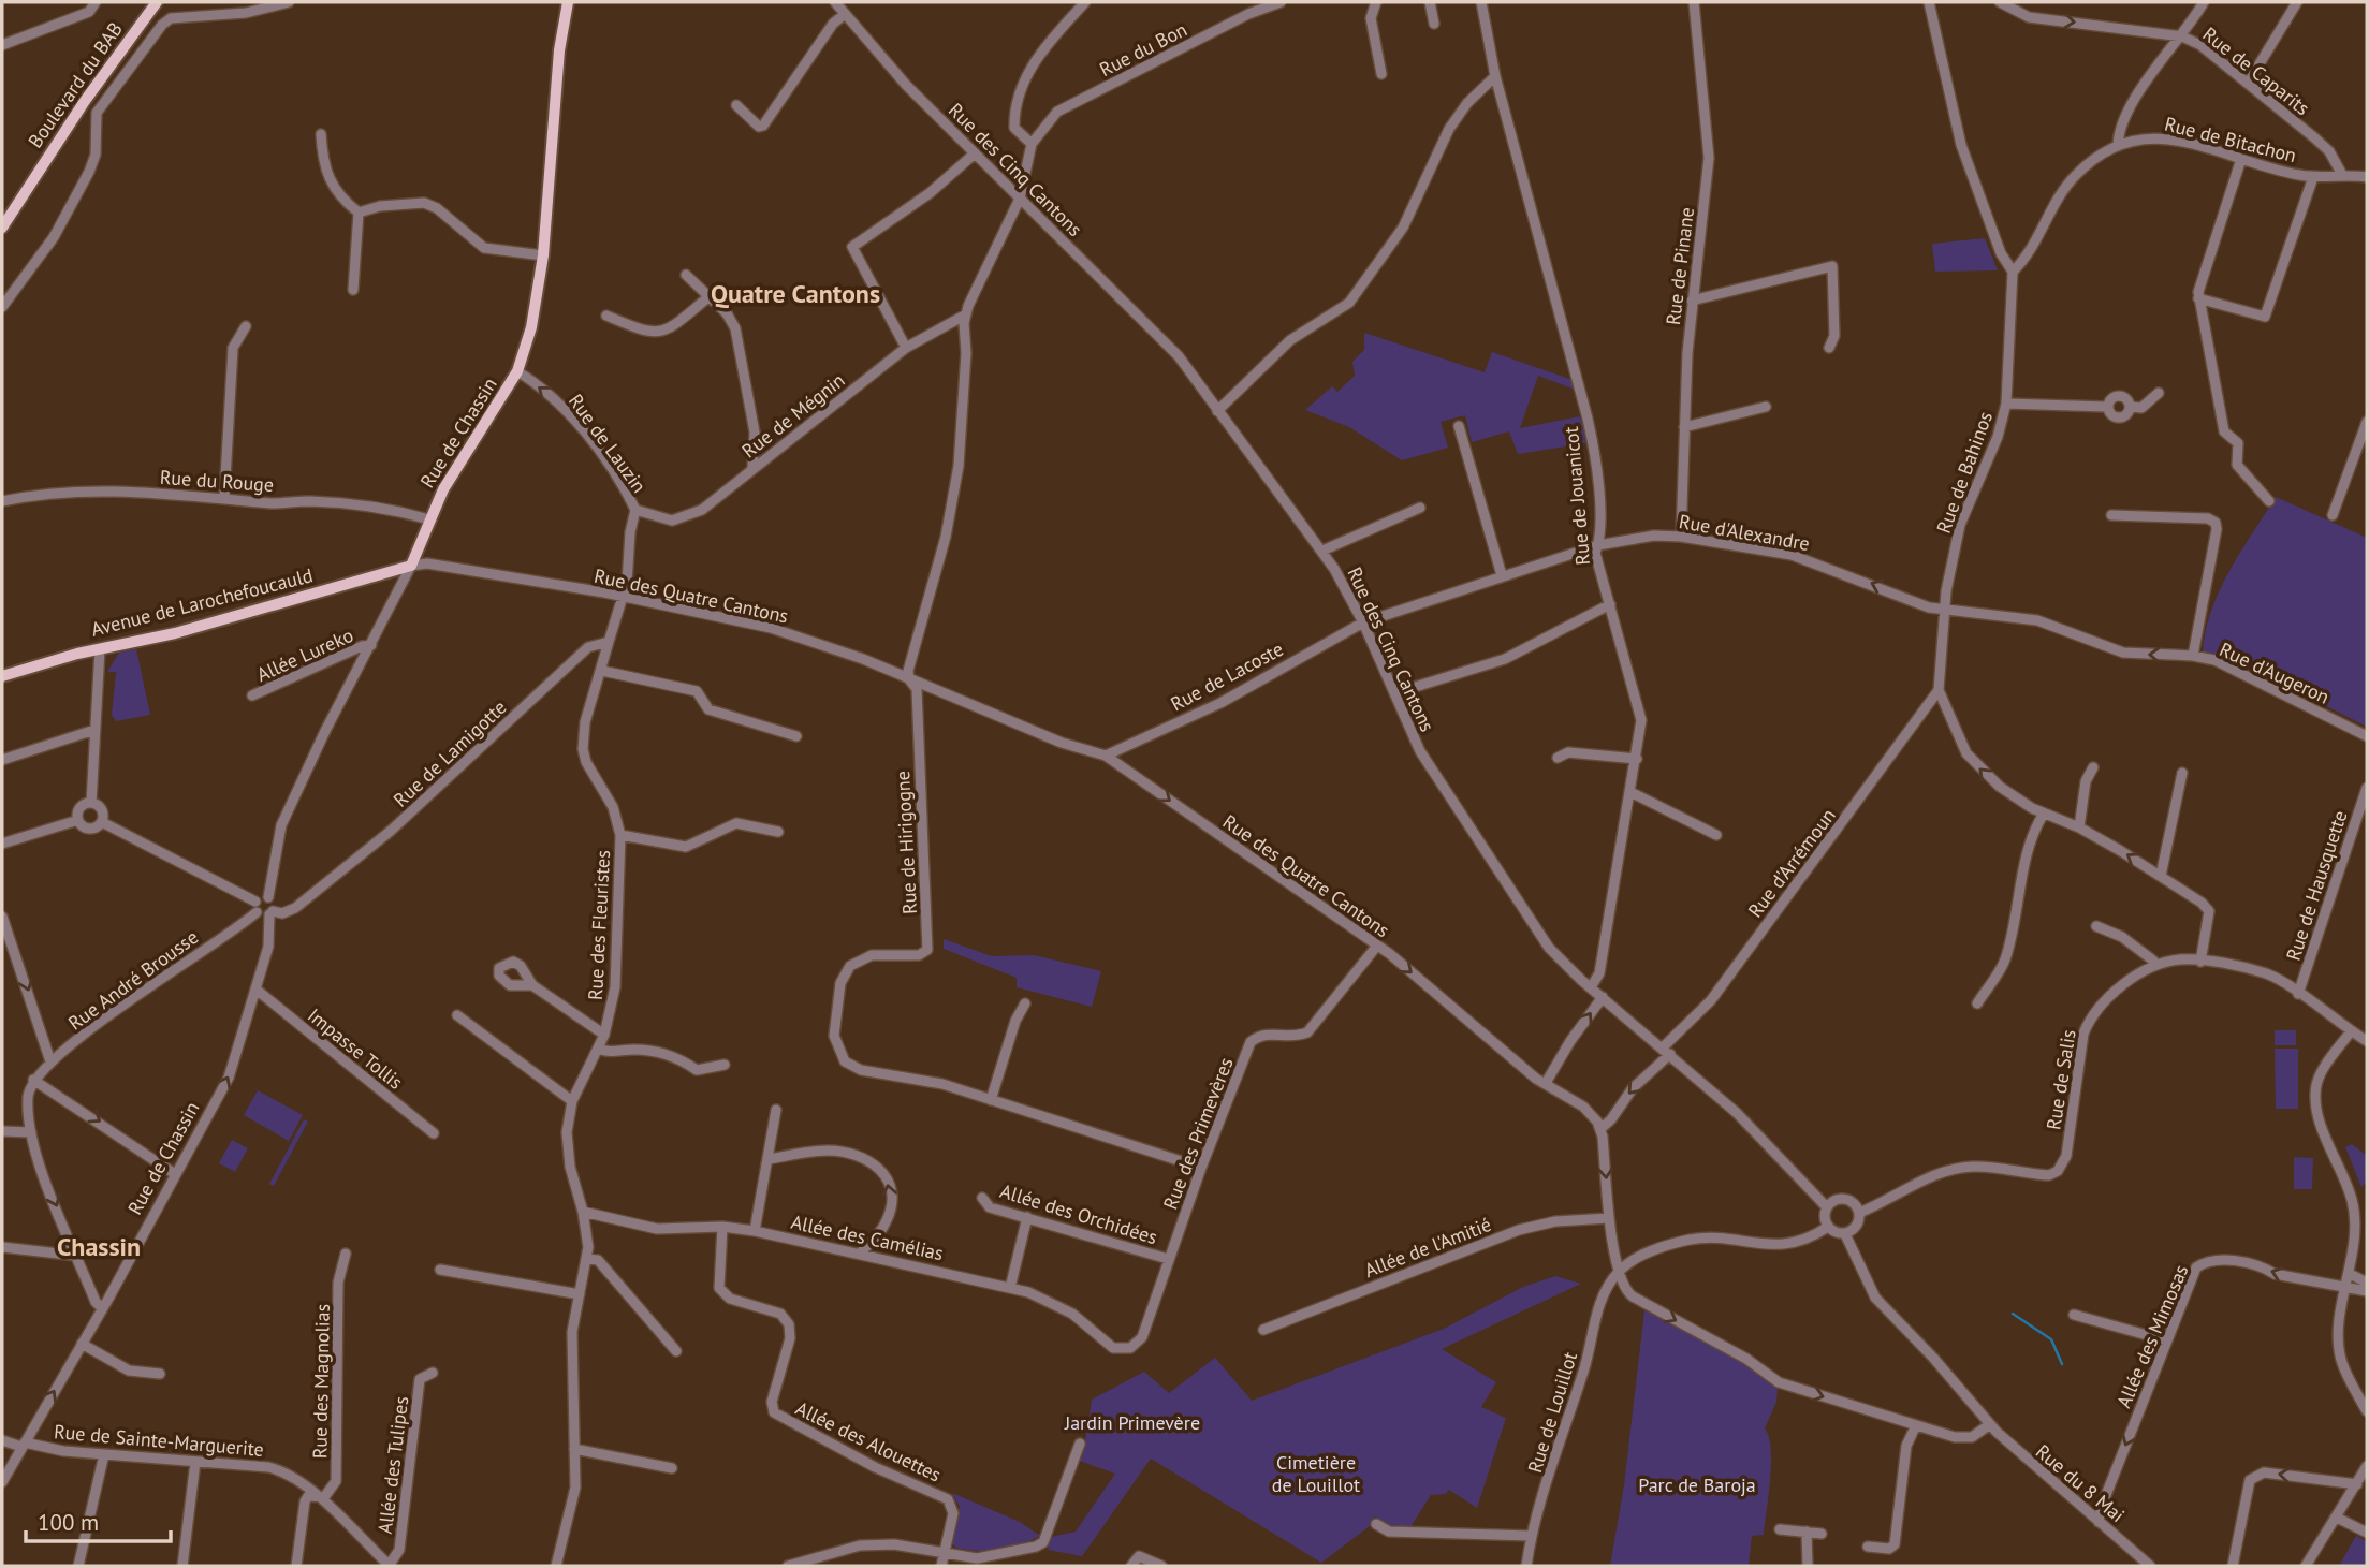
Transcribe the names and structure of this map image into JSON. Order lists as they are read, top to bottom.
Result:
{
  "streets": {
    "main road": ["Boulevard du BAB", "Rue de Chassin", "Avenue de Larochefoucauld"],
    "street": [
      "Rue du Bon",
      "Rue de Caparits",
      "Rue de Bitachon",
      "Rue des Cinq Cantons",
      "Rue de Pinane",
      "Rue de Mégnin",
      "Rue de Lauzin",
      "Rue de Bahinos",
      "Rue du Rouge",
      "Rue de Jouanicot",
      "Rue d'Alexandre",
      "Rue des Quatre Cantons",
      "Allée Lureko",
      "Rue d'Augeron",
      "Rue de Lacoste",
      "Rue de Lamigotte",
      "Rue de Hirigogne",
      "Rue d'Arrémoun",
      "Rue de Hausquette",
      "Rue des Fleuristes",
      "Rue André Brousse",
      "Impasse Tollis",
      "Rue de Salis",
      "Rue des Primevères",
      "Allée des Orchidées",
      "Allée des Camélias",
      "Allée de l'Amitié",
      "Allée des Mimosas",
      "Rue des Magnolias",
      "Rue de Louillot",
      "Rue de Sainte-Marguerite",
      "Allée des Alouettes",
      "Allée des Tulipes",
      "Rue du 8 Mai"
    ]
  },
  "crossings": [
    ["Rue du Bon", "Rue de Hirigogne"],
    ["Rue de Caparits", "Rue de Bitachon"],
    ["Rue de Bitachon", "Rue de Bahinos"],
    ["Rue des Cinq Cantons", "Rue de Jouanicot"],
    ["Rue des Cinq Cantons", "Rue d'Alexandre"],
    ["Rue des Cinq Cantons", "Rue de Lacoste"],
    ["Rue des Cinq Cantons", "Rue de Hirigogne"],
    ["Rue des Cinq Cantons", "Rue d'Arrémoun"],
    ["Rue des Cinq Cantons", "Rue de Salis"],
    ["Rue de Pinane", "Rue d'Alexandre"],
    ["Rue de Mégnin", "Rue de Lauzin"],
    ["Rue de Mégnin", "Rue de Hirigogne"],
    ["Rue de Chassin", "Rue de Lauzin"],
    ["Rue de Chassin", "Rue du Rouge"],
    ["Rue de Chassin", "Rue des Quatre Cantons"],
    ["Rue de Chassin", "Avenue de Larochefoucauld"],
    ["Rue de Chassin", "Allée Lureko"],
    ["Rue de Chassin", "Rue de Lamigotte"],
    ["Rue de Chassin", "Impasse Tollis"],
    ["Rue de Chassin", "Rue de Sainte-Marguerite"],
    ["Rue de Lauzin", "Rue des Quatre Cantons"],
    ["Rue de Bahinos", "Rue d'Alexandre"],
    ["Rue de Bahinos", "Rue d'Augeron"],
    ["Rue de Bahinos", "Rue d'Arrémoun"],
    ["Rue de Bahinos", "Rue de Salis"],
    ["Rue de Jouanicot", "Rue d'Alexandre"],
    ["Rue d'Alexandre", "Rue d'Augeron"],
    ["Rue d'Alexandre", "Rue de Lacoste"],
    ["Rue des Quatre Cantons", "Avenue de Larochefoucauld"],
    ["Rue des Quatre Cantons", "Rue de Lacoste"],
    ["Rue des Quatre Cantons", "Rue de Hirigogne"],
    ["Rue des Quatre Cantons", "Rue d'Arrémoun"],
    ["Rue des Quatre Cantons", "Rue des Primevères"],
    ["Rue de Lamigotte", "Rue des Fleuristes"],
    ["Rue de Hirigogne", "Rue des Primevères"],
    ["Rue de Hausquette", "Rue de Salis"],
    ["Rue des Fleuristes", "Allée des Camélias"],
    ["Rue des Primevères", "Allée des Orchidées"],
    ["Rue des Primevères", "Allée des Camélias"],
    ["Allée des Camélias", "Allée des Alouettes"],
    ["Allée des Mimosas", "Rue du 8 Mai"],
    ["Rue des Magnolias", "Rue de Sainte-Marguerite"],
    ["Rue de Sainte-Marguerite", "Allée des Tulipes"]
  ],
  "one_way": [
    "Rue de Caparits",
    "Rue de Lauzin",
    "Rue d'Alexandre",
    "Rue des Quatre Cantons",
    "Rue d'Augeron"
  ],
  "districts": ["Quatre Cantons", "Chassin"],
  "parks": ["Jardin Primevère", "Cimetière de Louillot", "Parc de Baroja"],
  "scale_bar": "100 m"
}
